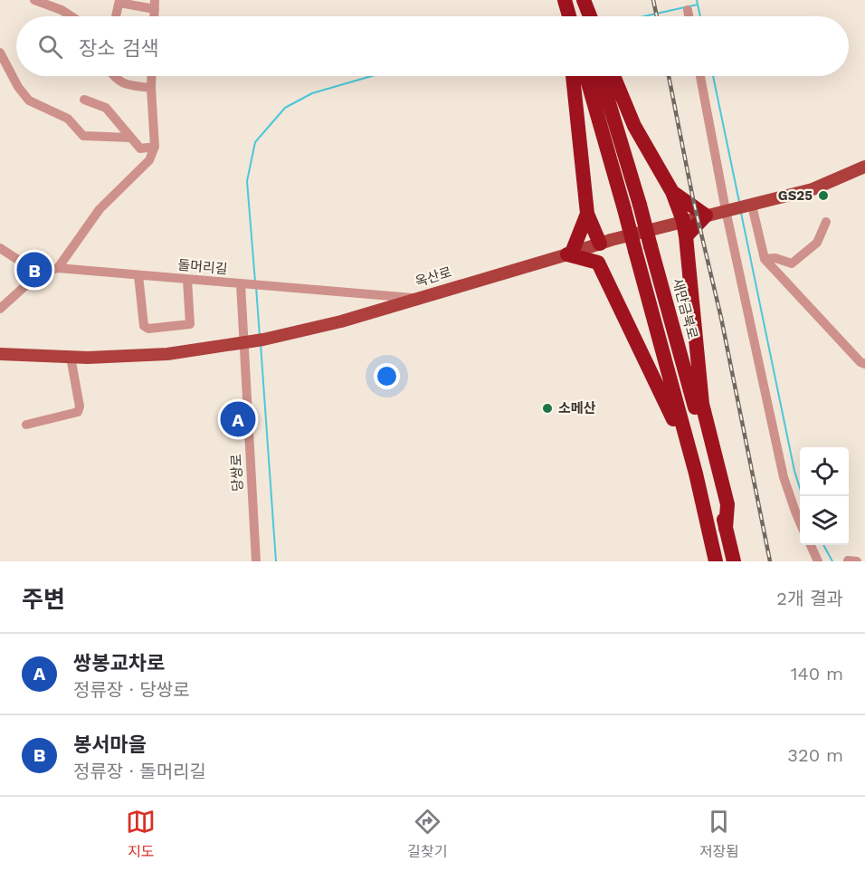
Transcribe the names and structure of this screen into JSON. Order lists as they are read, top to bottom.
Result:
{
  "streets": {
    "highway": ["새만금북로"],
    "main road": ["옥산로"],
    "street": ["돌머리길", "당쌍로"]
  },
  "crossings": [
    ["돌머리길", "옥산로"],
    ["돌머리길", "당쌍로"],
    ["옥산로", "당쌍로"]
  ],
  "places": ["GS25", "소메산"],
  "page": {
    "search": "장소 검색",
    "pins": ["B", "A"],
    "heading": ["주변", "2개 결과"],
    "list": [
      {
        "mark": "A",
        "name": "쌍봉교차로",
        "note": "정류장 · 당쌍로",
        "value": "140 m"
      },
      {
        "mark": "B",
        "name": "봉서마을",
        "note": "정류장 · 돌머리길",
        "value": "320 m"
      }
    ],
    "nav": ["지도", "길찾기", "저장됨"]
  }
}
